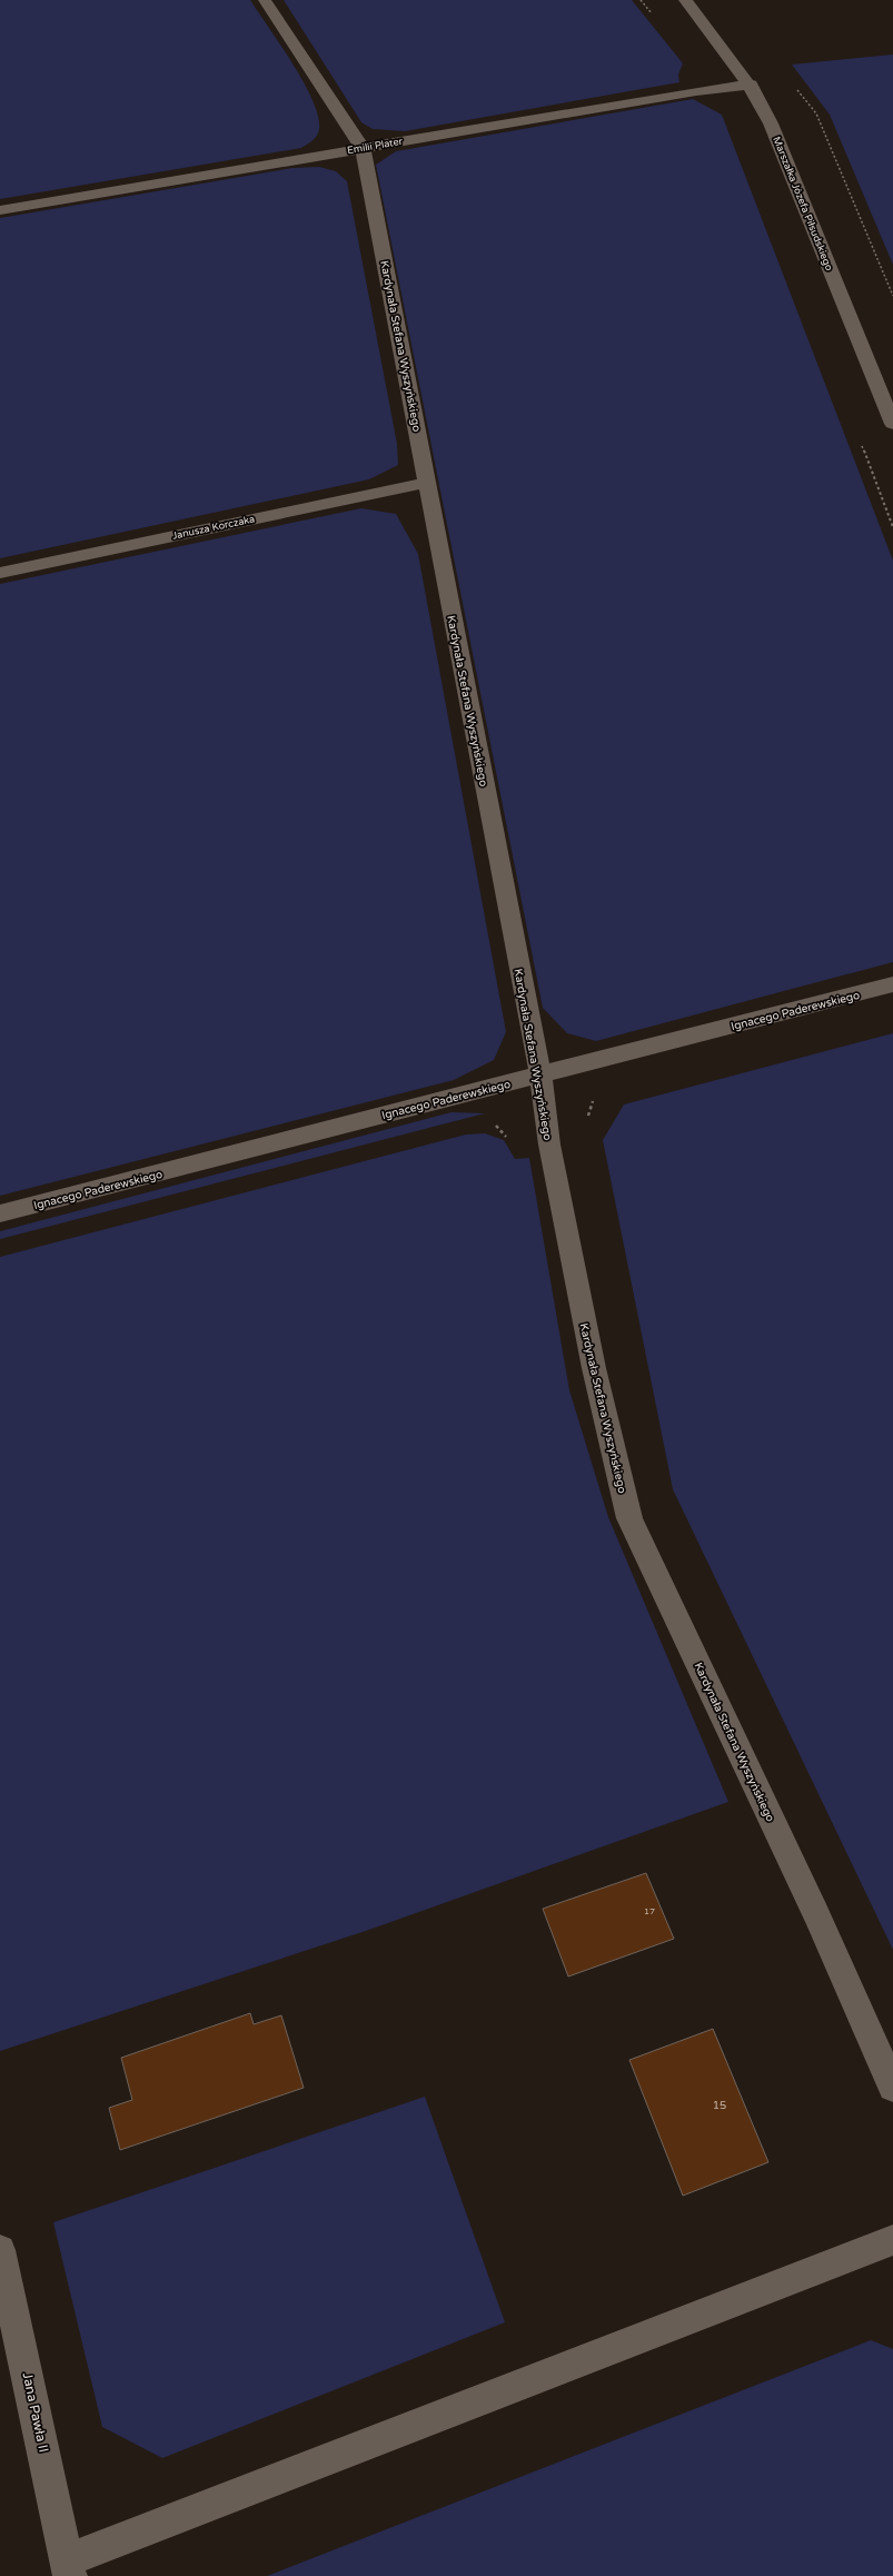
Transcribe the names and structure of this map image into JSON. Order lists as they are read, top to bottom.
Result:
{
  "streets": {
    "street": [
      "Emilii Plater",
      "Marszałka Józefa Piłsudskiego",
      "Kardynała Stefana Wyszyńskiego",
      "Janusza Korczaka",
      "Ignacego Paderewskiego",
      "Jana Pawła II"
    ]
  },
  "crossings": [
    ["Emilii Plater", "Marszałka Józefa Piłsudskiego"],
    ["Emilii Plater", "Kardynała Stefana Wyszyńskiego"],
    ["Kardynała Stefana Wyszyńskiego", "Janusza Korczaka"],
    ["Kardynała Stefana Wyszyńskiego", "Ignacego Paderewskiego"]
  ],
  "house_numbers": ["17", "15"]
}
